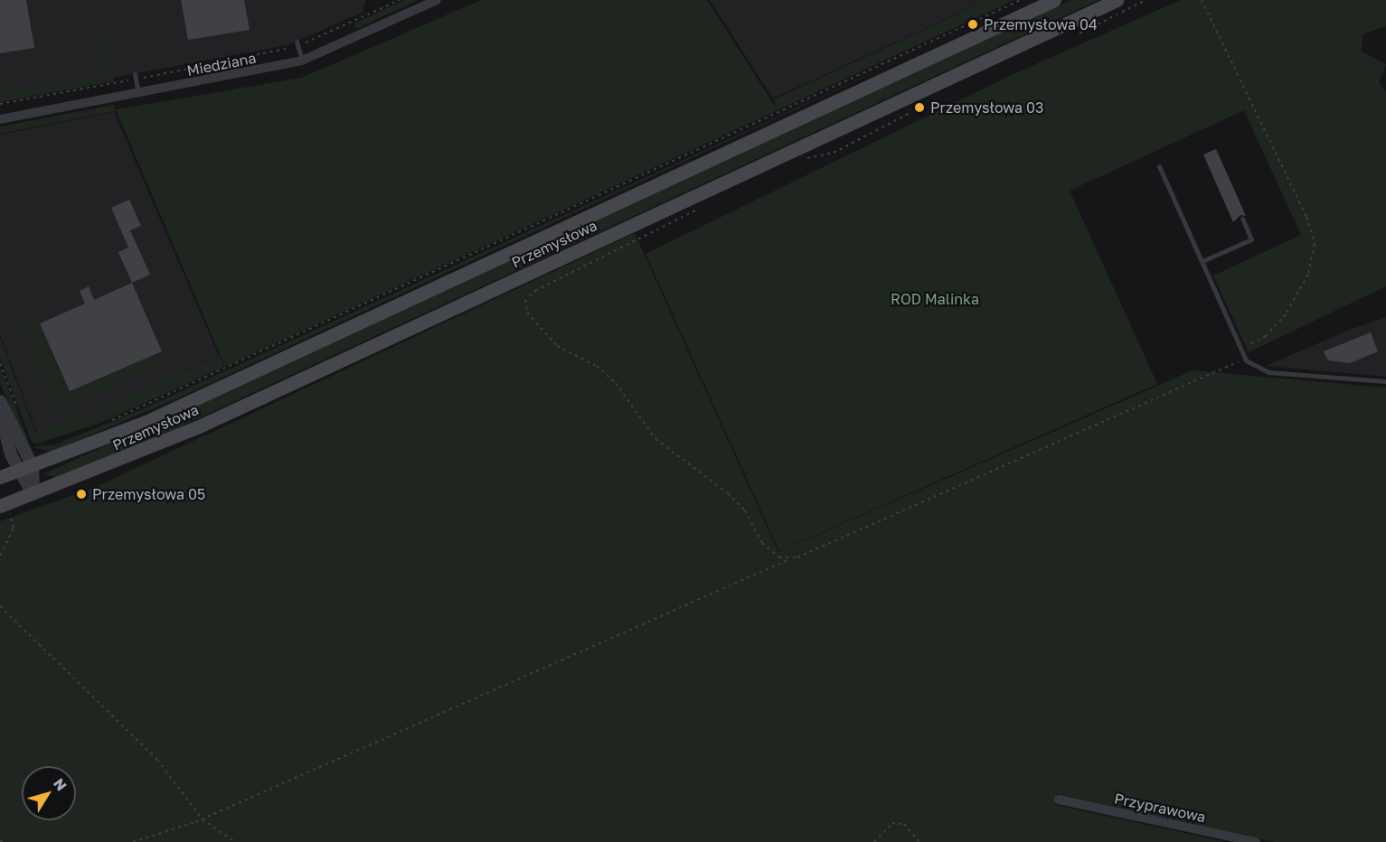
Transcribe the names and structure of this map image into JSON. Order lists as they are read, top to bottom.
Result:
{
  "streets": {
    "main road": ["Przemysłowa"],
    "street": ["Miedziana", "Przyprawowa"]
  },
  "parks": ["ROD Malinka"],
  "places": ["Przemysłowa 04", "Przemysłowa 03", "Przemysłowa 05"],
  "north": "top right"
}
